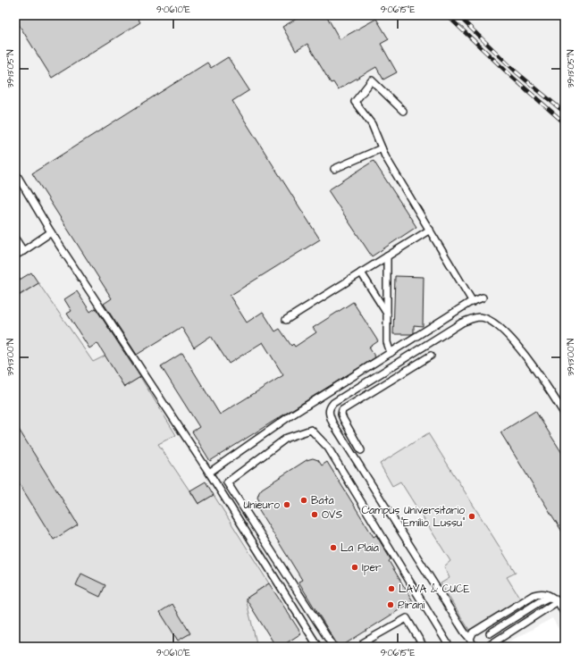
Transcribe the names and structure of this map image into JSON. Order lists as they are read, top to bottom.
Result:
{
  "places": [
    "Bata",
    "Unieuro",
    "OVS",
    "Campus Universitario \"Emilio Lussu\"",
    "La Plaia",
    "Iper",
    "LAVA & CUCE",
    "Pirani"
  ],
  "coordinates": [
    "9°06'10\"E",
    "9°06'15\"E",
    "39°13'05\"N",
    "39°13'00\"N"
  ]
}
